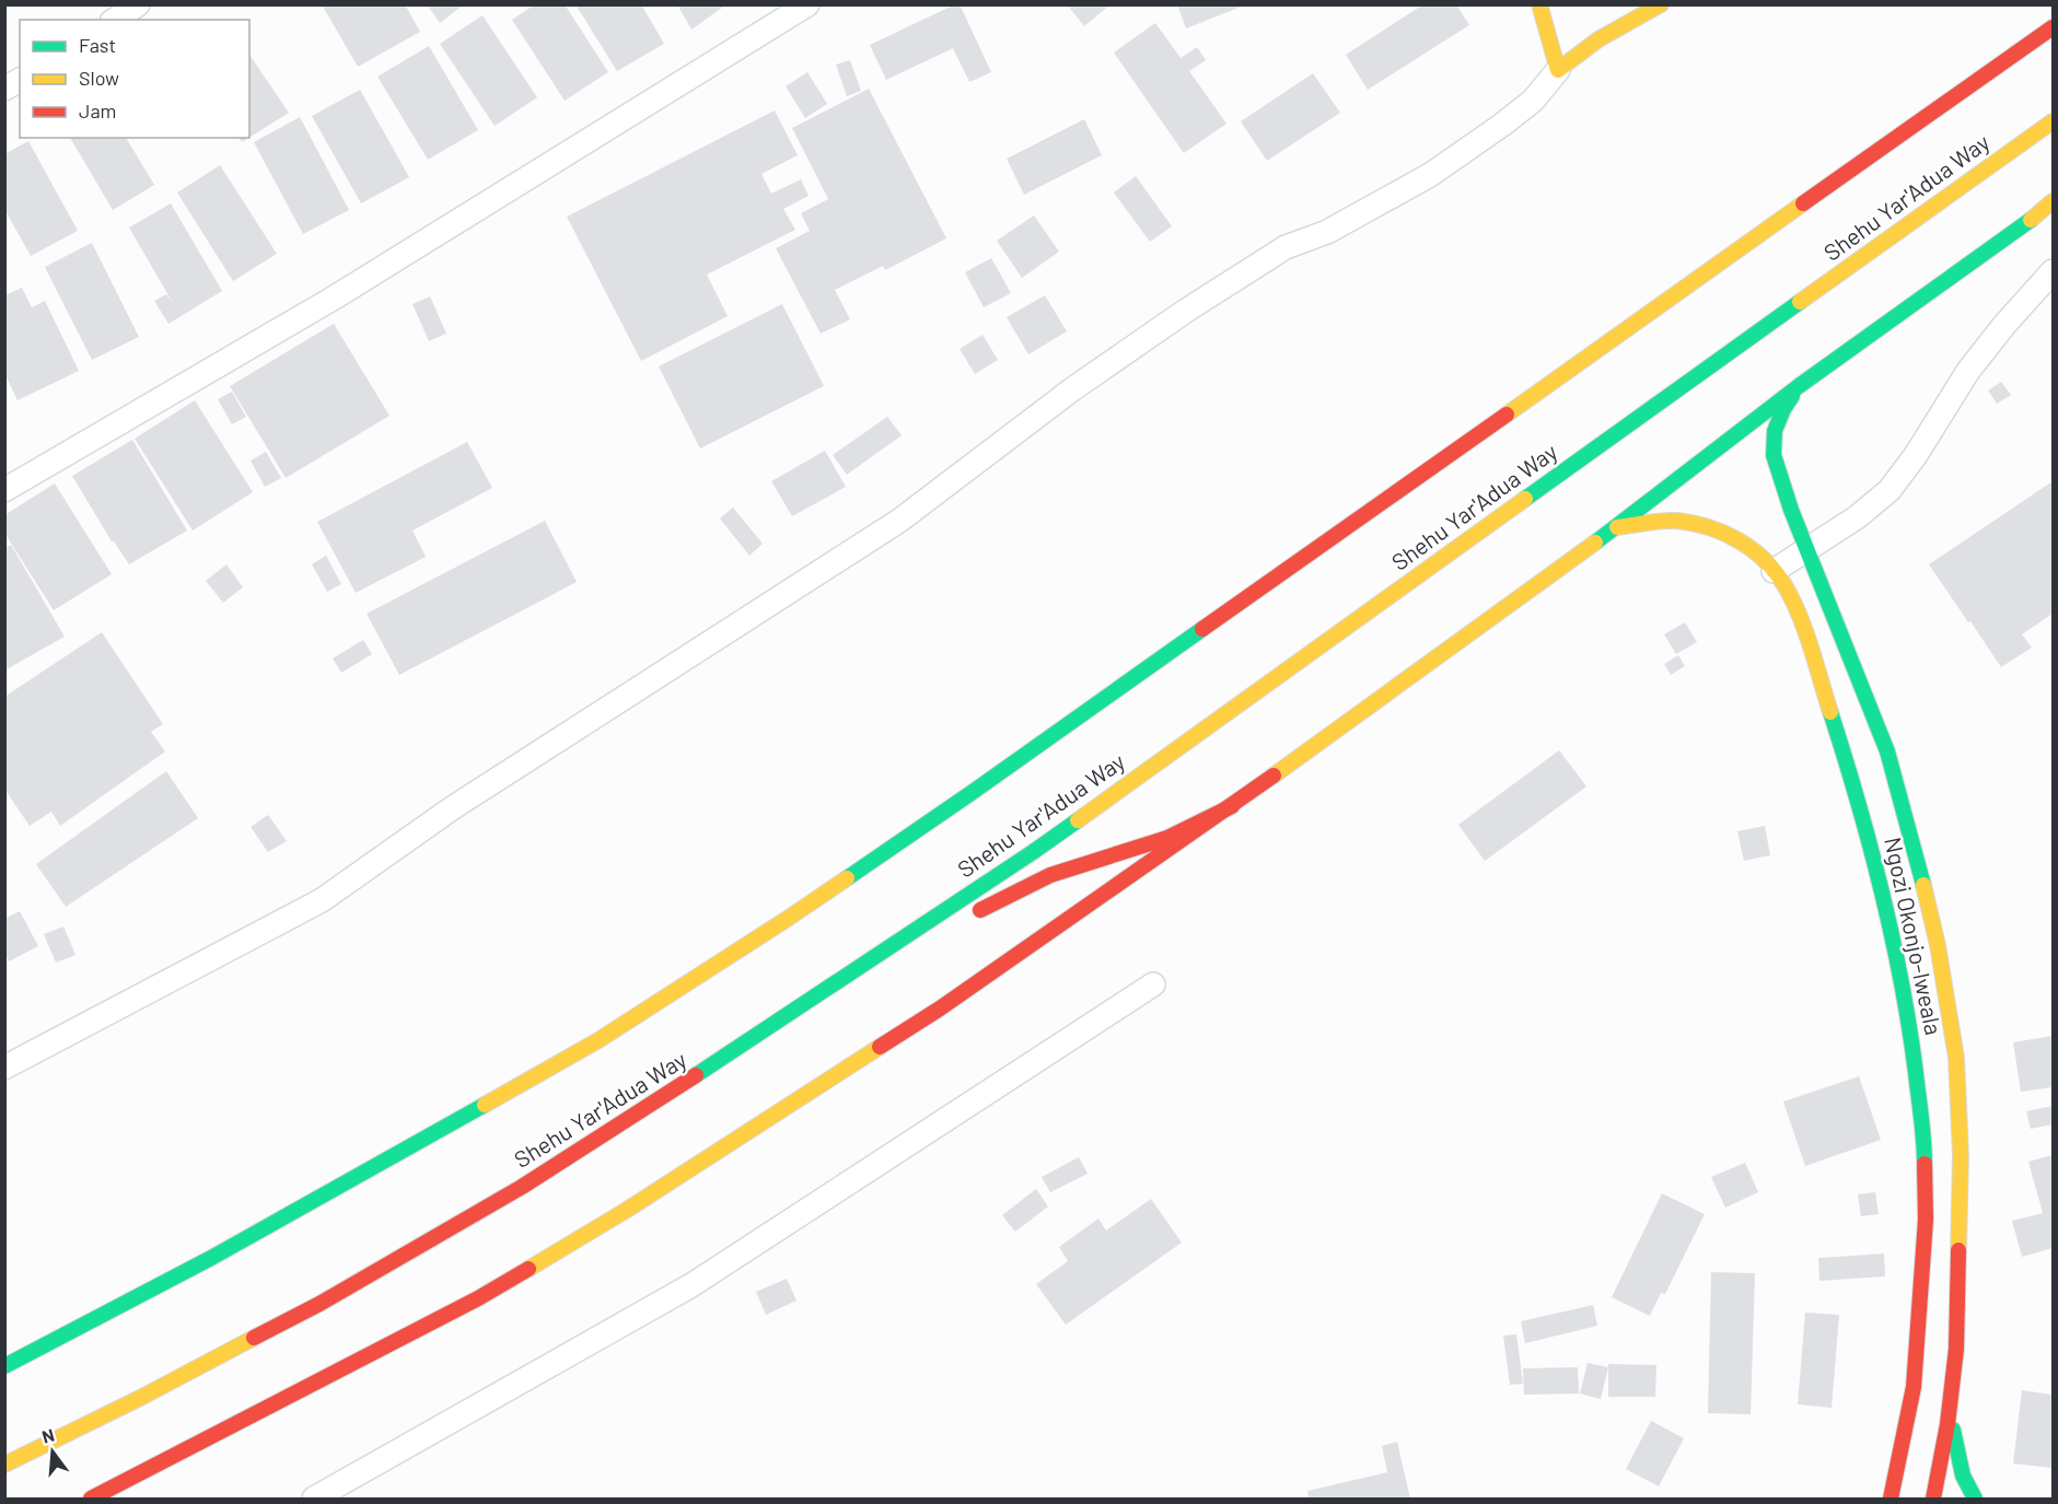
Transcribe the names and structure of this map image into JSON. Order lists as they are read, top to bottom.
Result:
{
  "streets": {
    "main road": ["Shehu Yar'Adua Way", "Ngozi Okonjo-Iweala"]
  },
  "legend": ["Fast", "Slow", "Jam"],
  "north": "top"
}
